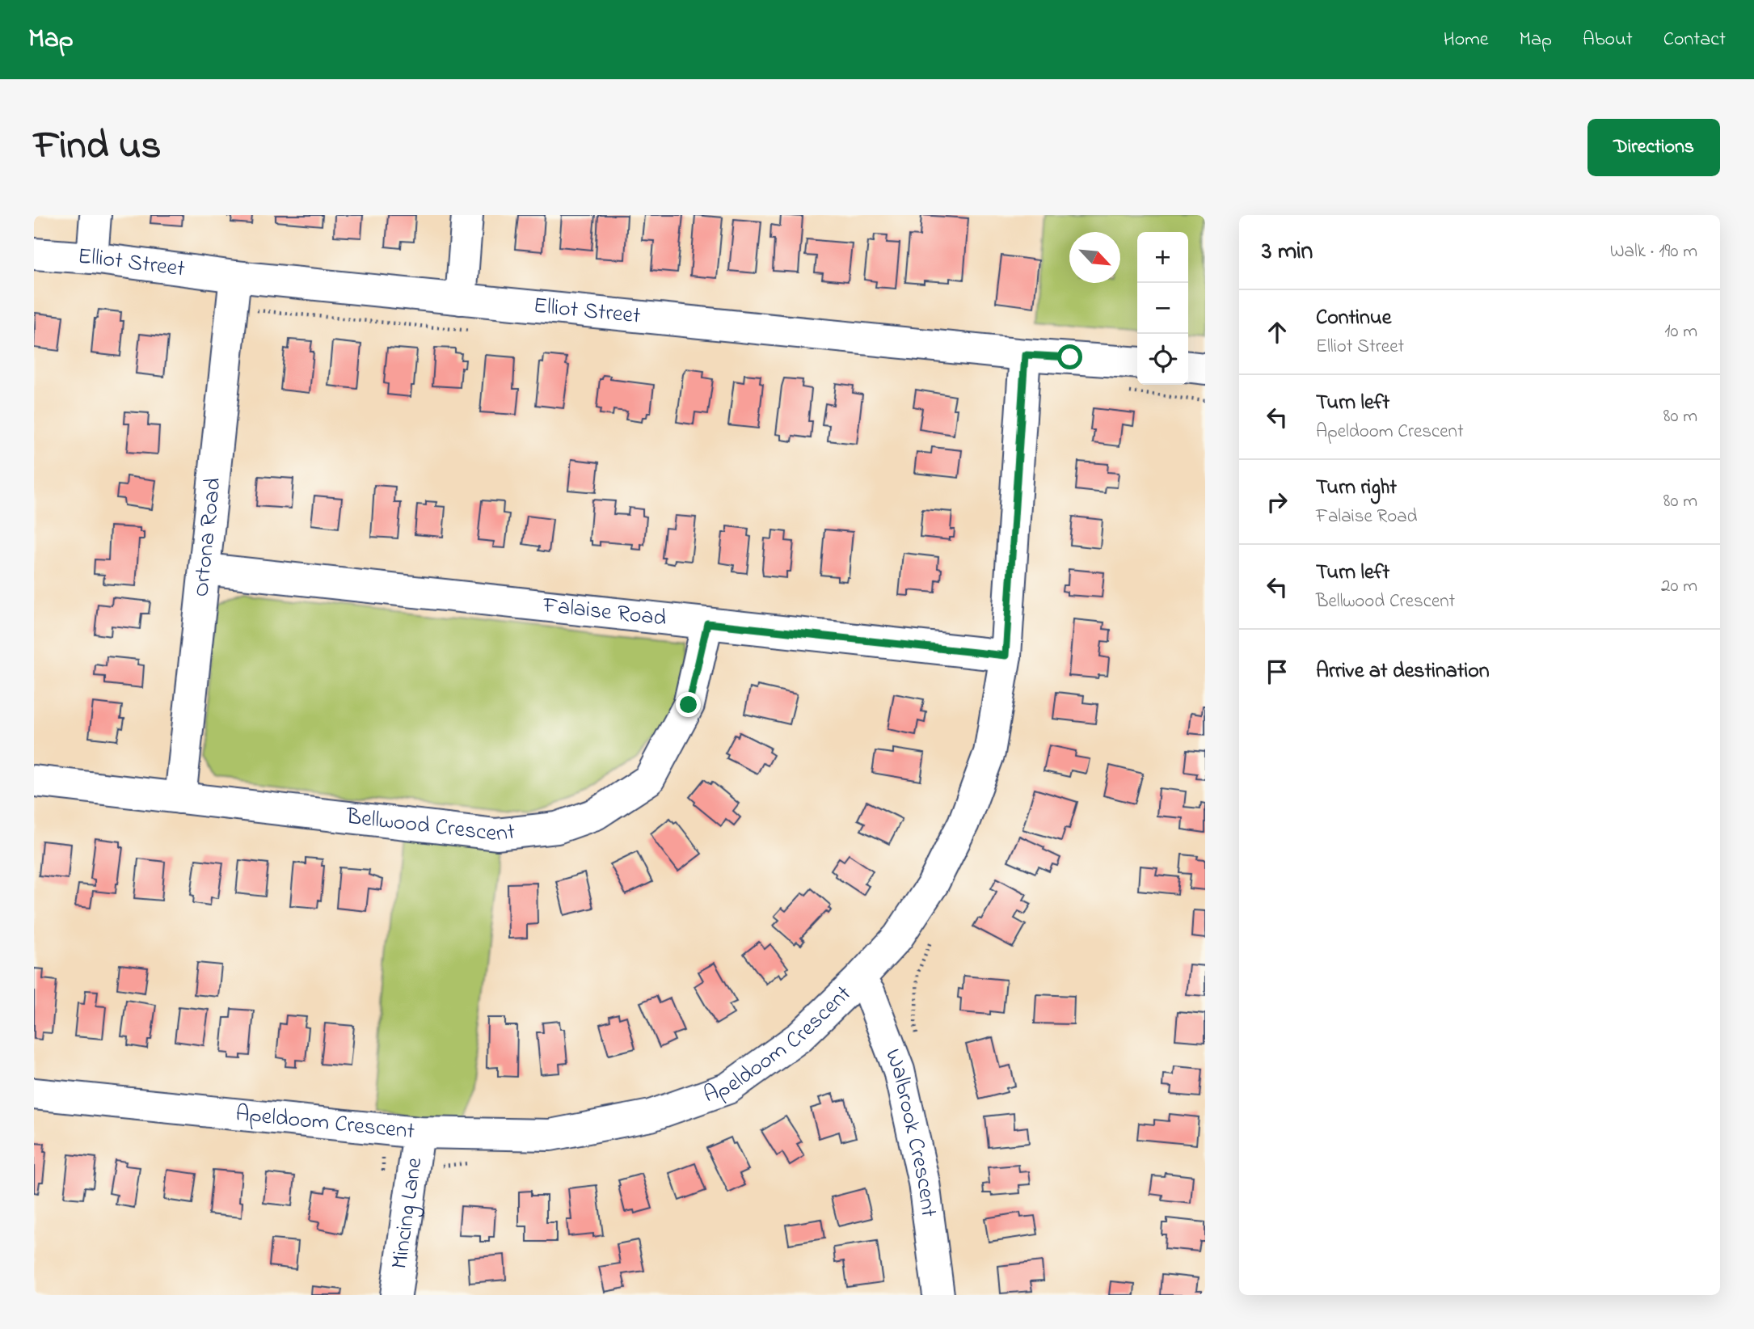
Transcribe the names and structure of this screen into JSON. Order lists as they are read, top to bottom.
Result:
{
  "streets": {
    "street": [
      "Elliot Street",
      "Ortona Road",
      "Falaise Road",
      "Bellwood Crescent",
      "Apeldoom Crescent",
      "Walbrook Crescent",
      "Mincing Lane"
    ]
  },
  "crossings": [
    ["Elliot Street", "Ortona Road"],
    ["Elliot Street", "Apeldoom Crescent"],
    ["Ortona Road", "Falaise Road"],
    ["Ortona Road", "Bellwood Crescent"],
    ["Falaise Road", "Bellwood Crescent"],
    ["Falaise Road", "Apeldoom Crescent"],
    ["Apeldoom Crescent", "Walbrook Crescent"],
    ["Apeldoom Crescent", "Mincing Lane"]
  ],
  "north": "bottom right",
  "page": {
    "header": "Map",
    "nav": [
      "Home",
      "Map",
      "About",
      "Contact"
    ],
    "title": "Find us",
    "buttons": "Directions",
    "heading": ["3 min", "Walk · 190 m"],
    "map_buttons": ["+", "−"],
    "list": [
      ["Continue", "Elliot Street", "10 m"],
      ["Turn left", "Apeldoom Crescent", "80 m"],
      ["Turn right", "Falaise Road", "80 m"],
      ["Turn left", "Bellwood Crescent", "20 m"],
      "Arrive at destination"
    ]
  }
}
